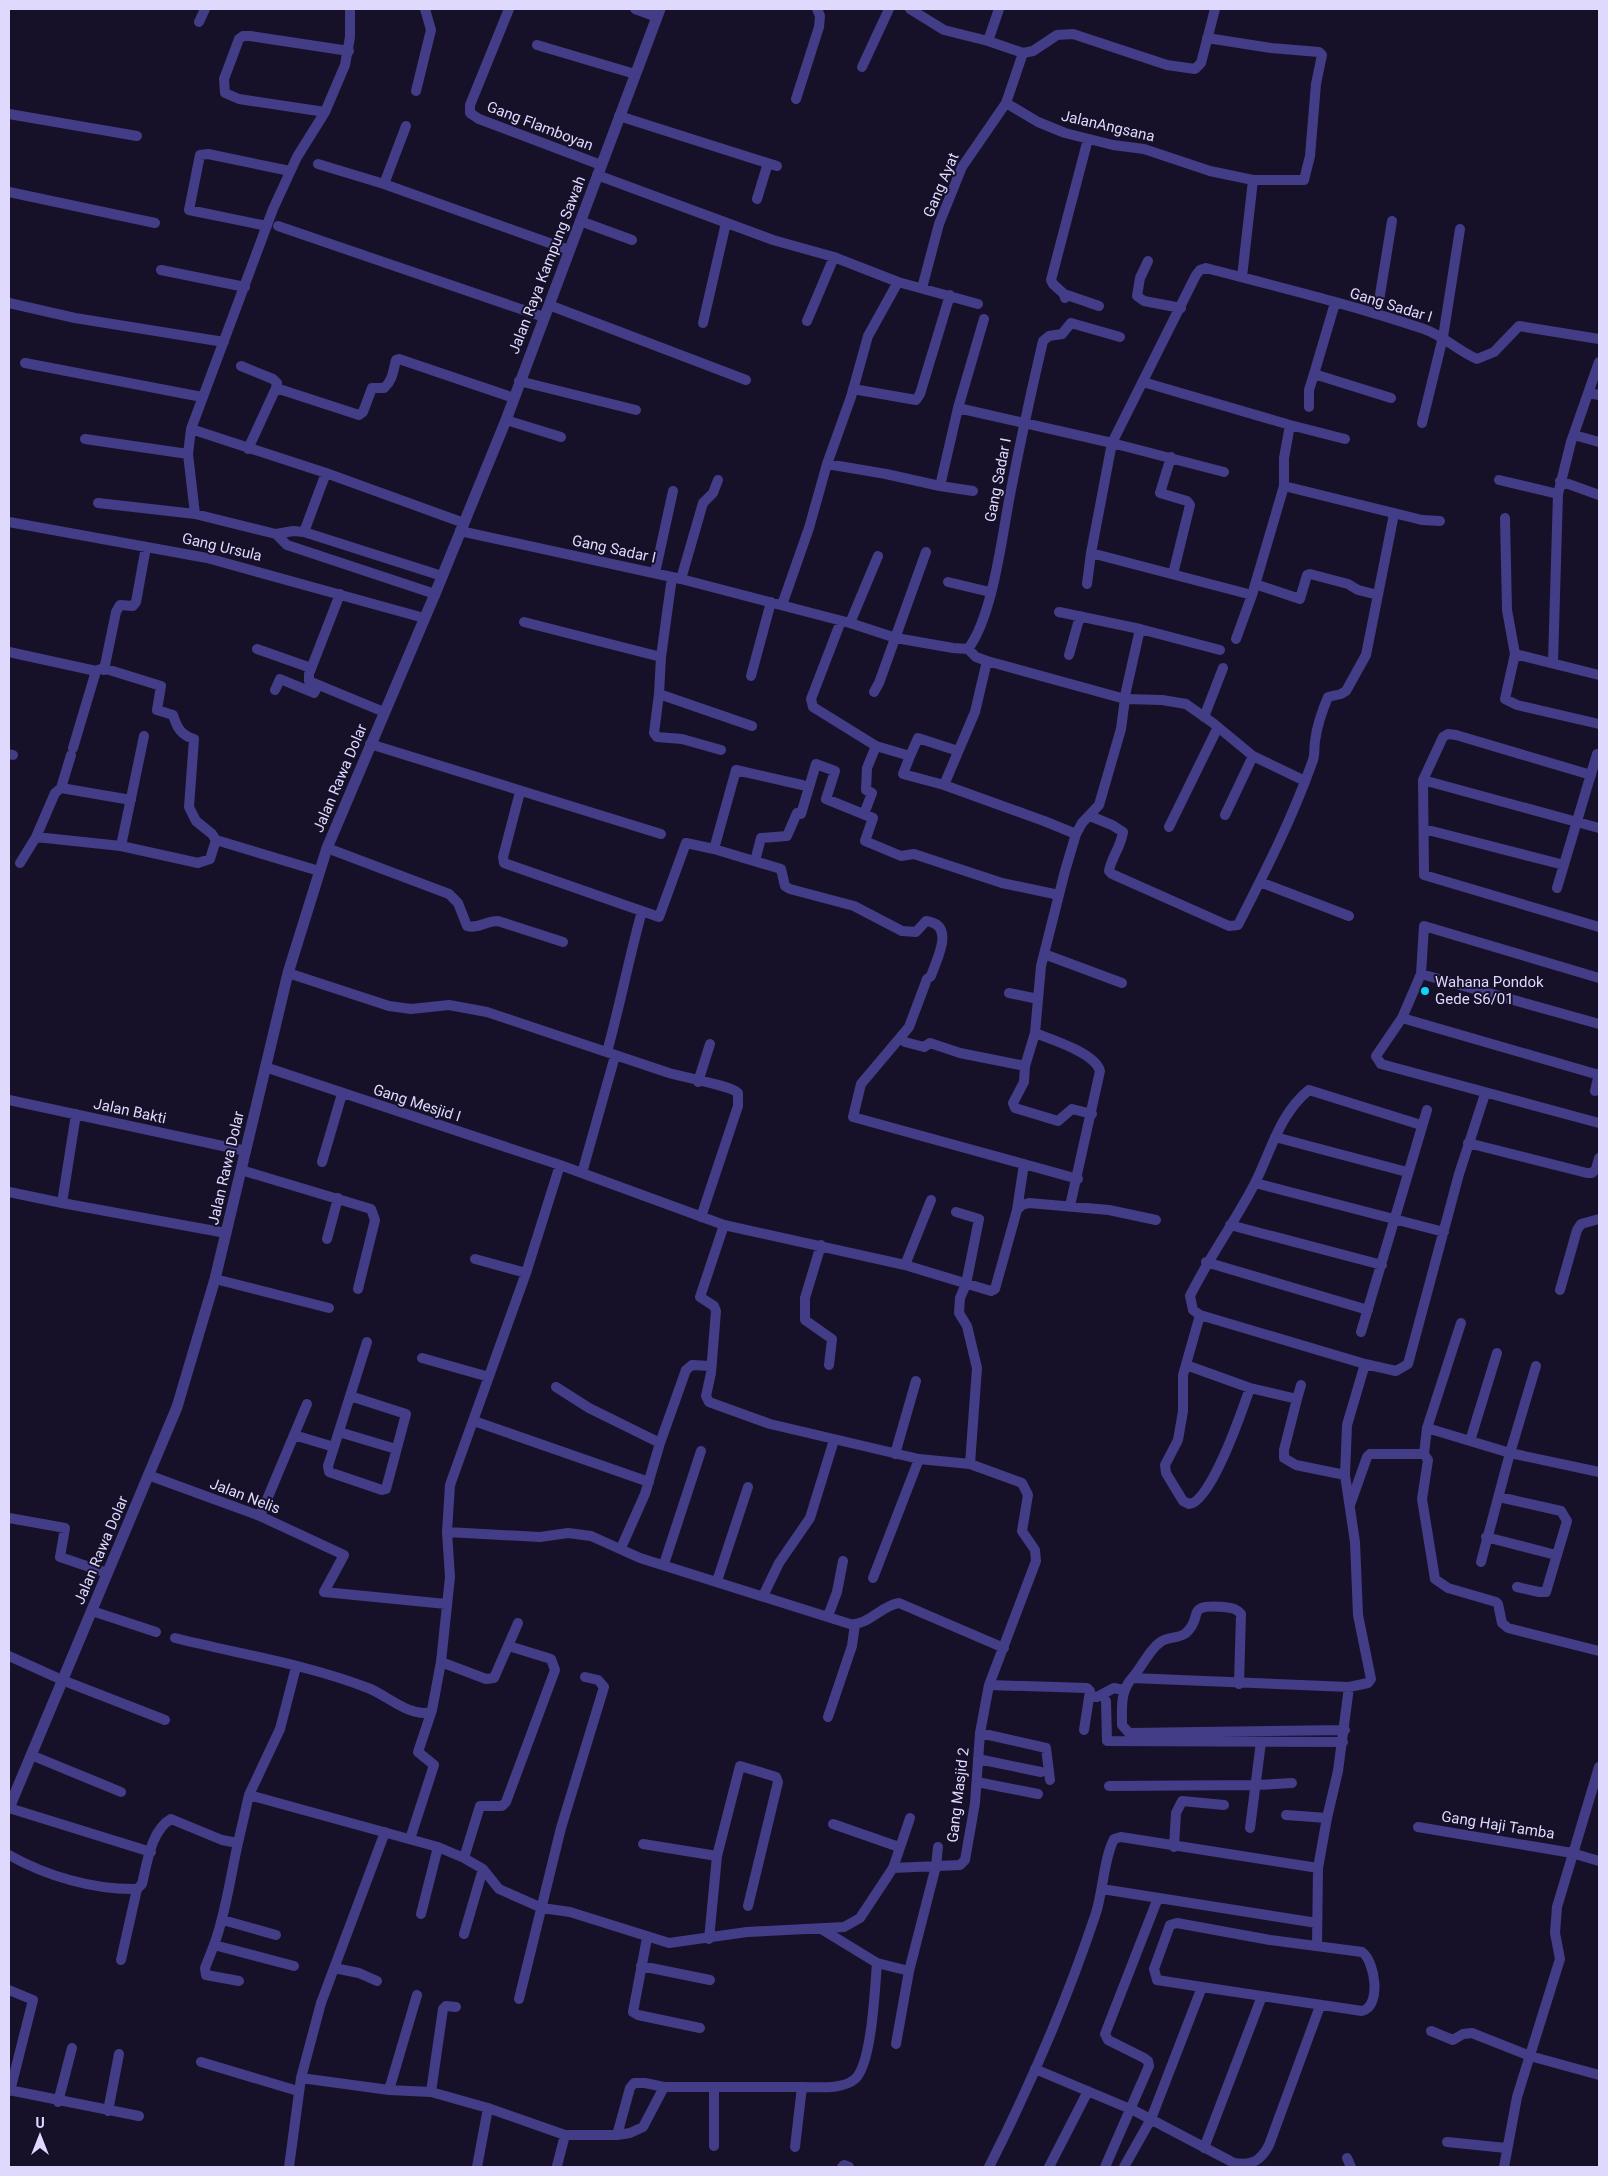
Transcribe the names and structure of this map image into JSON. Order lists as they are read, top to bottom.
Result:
{
  "streets": {
    "street": [
      "Gang Flamboyan",
      "JalanAngsana",
      "Gang Ayat",
      "Jalan Raya Kampung Sawah",
      "Gang Sadar I",
      "Gang Ursula",
      "Jalan Rawa Dolar",
      "Gang Mesjid I",
      "Jalan Bakti",
      "Jalan Nelis",
      "Gang Masjid 2",
      "Gang Haji Tamba"
    ]
  },
  "crossings": [
    ["Gang Flamboyan", "Gang Ayat"],
    ["Gang Flamboyan", "Jalan Raya Kampung Sawah"],
    ["JalanAngsana", "Gang Ayat"],
    ["Jalan Raya Kampung Sawah", "Gang Sadar I"],
    ["Jalan Raya Kampung Sawah", "Jalan Rawa Dolar"],
    ["Gang Sadar I", "Jalan Rawa Dolar"],
    ["Gang Ursula", "Jalan Rawa Dolar"],
    ["Jalan Rawa Dolar", "Gang Mesjid I"],
    ["Jalan Rawa Dolar", "Jalan Bakti"],
    ["Jalan Rawa Dolar", "Jalan Nelis"]
  ],
  "places": ["Wahana Pondok Gede S6/01"],
  "north": "top"
}
